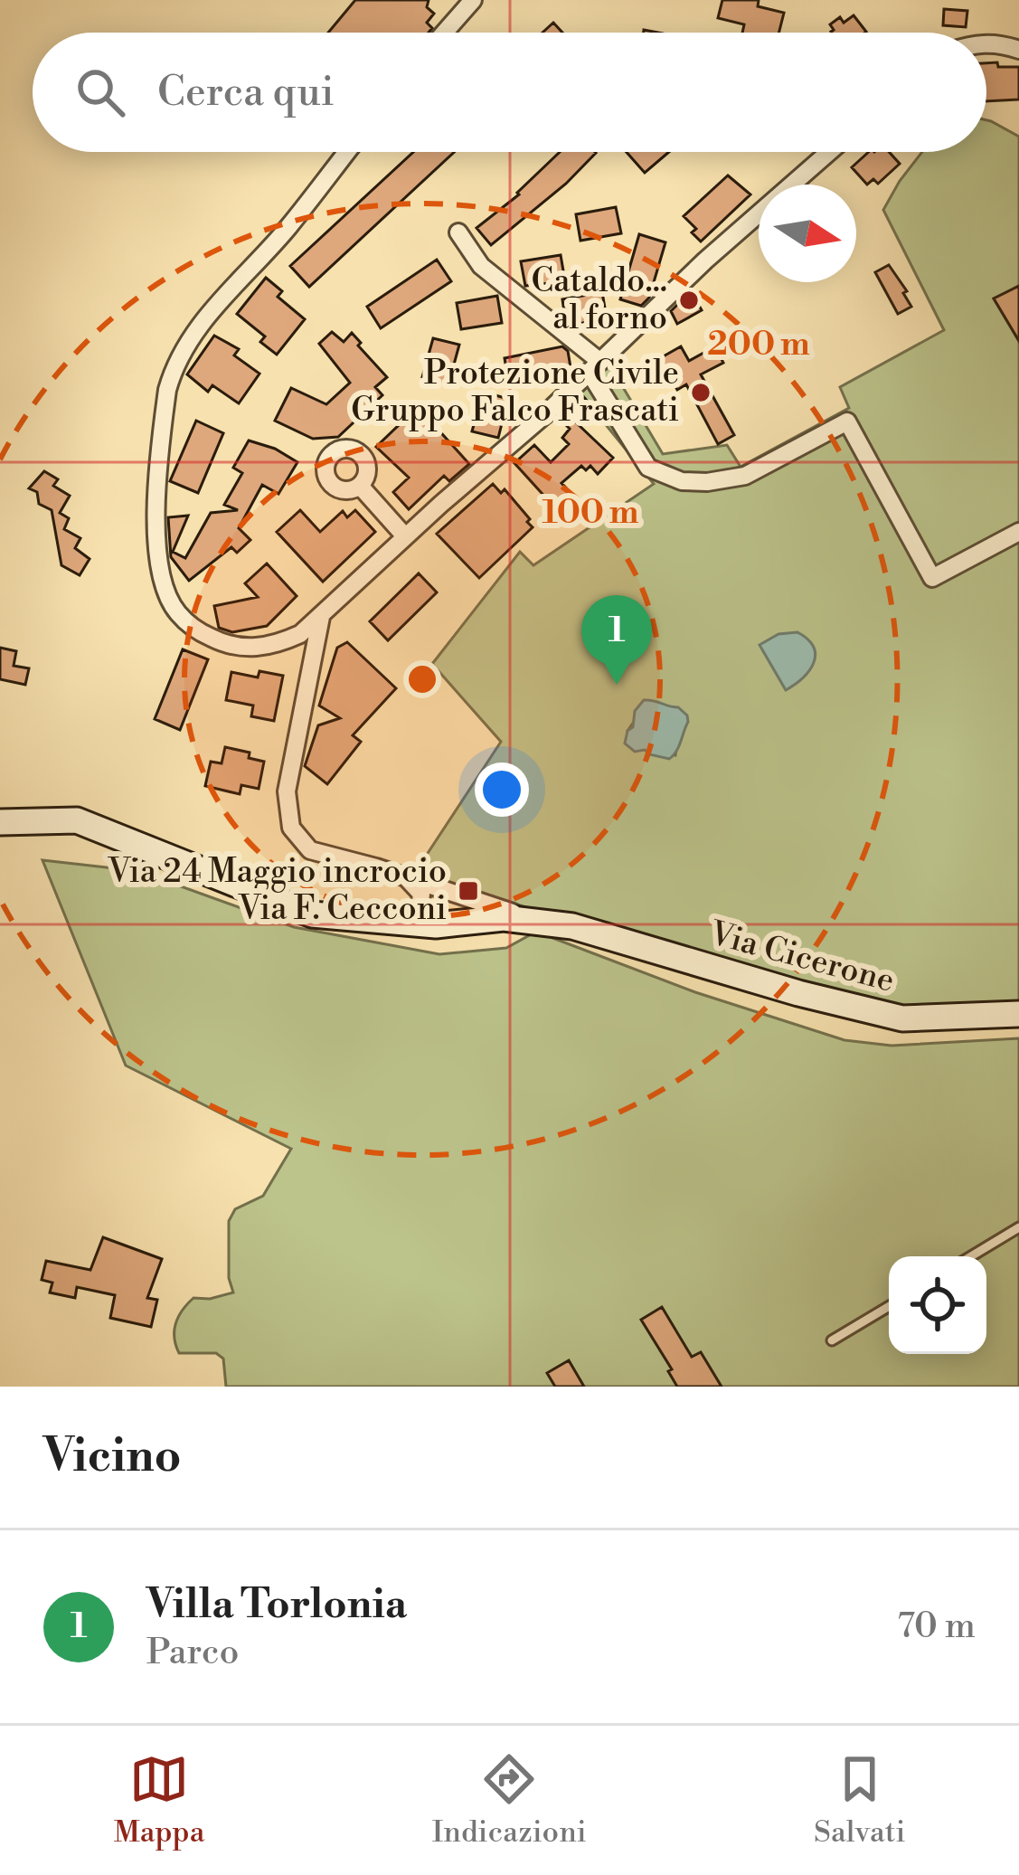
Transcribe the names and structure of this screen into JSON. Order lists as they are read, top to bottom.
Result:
{
  "streets": {
    "main road": ["Via Cicerone"]
  },
  "places": {
    "other": ["Cataldo... al forno", "Protezione Civile Gruppo Falco Frascati"],
    "transit": ["Via 24 Maggio incrocio Via F. Cecconi"]
  },
  "north": "right",
  "page": {
    "search": "Cerca qui",
    "pins": "1",
    "heading": "Vicino",
    "list": [
      {
        "mark": "1",
        "name": "Villa Torlonia",
        "note": "Parco",
        "value": "70 m"
      }
    ],
    "nav": ["Mappa", "Indicazioni", "Salvati"]
  },
  "rings": ["200 m", "100 m"]
}
